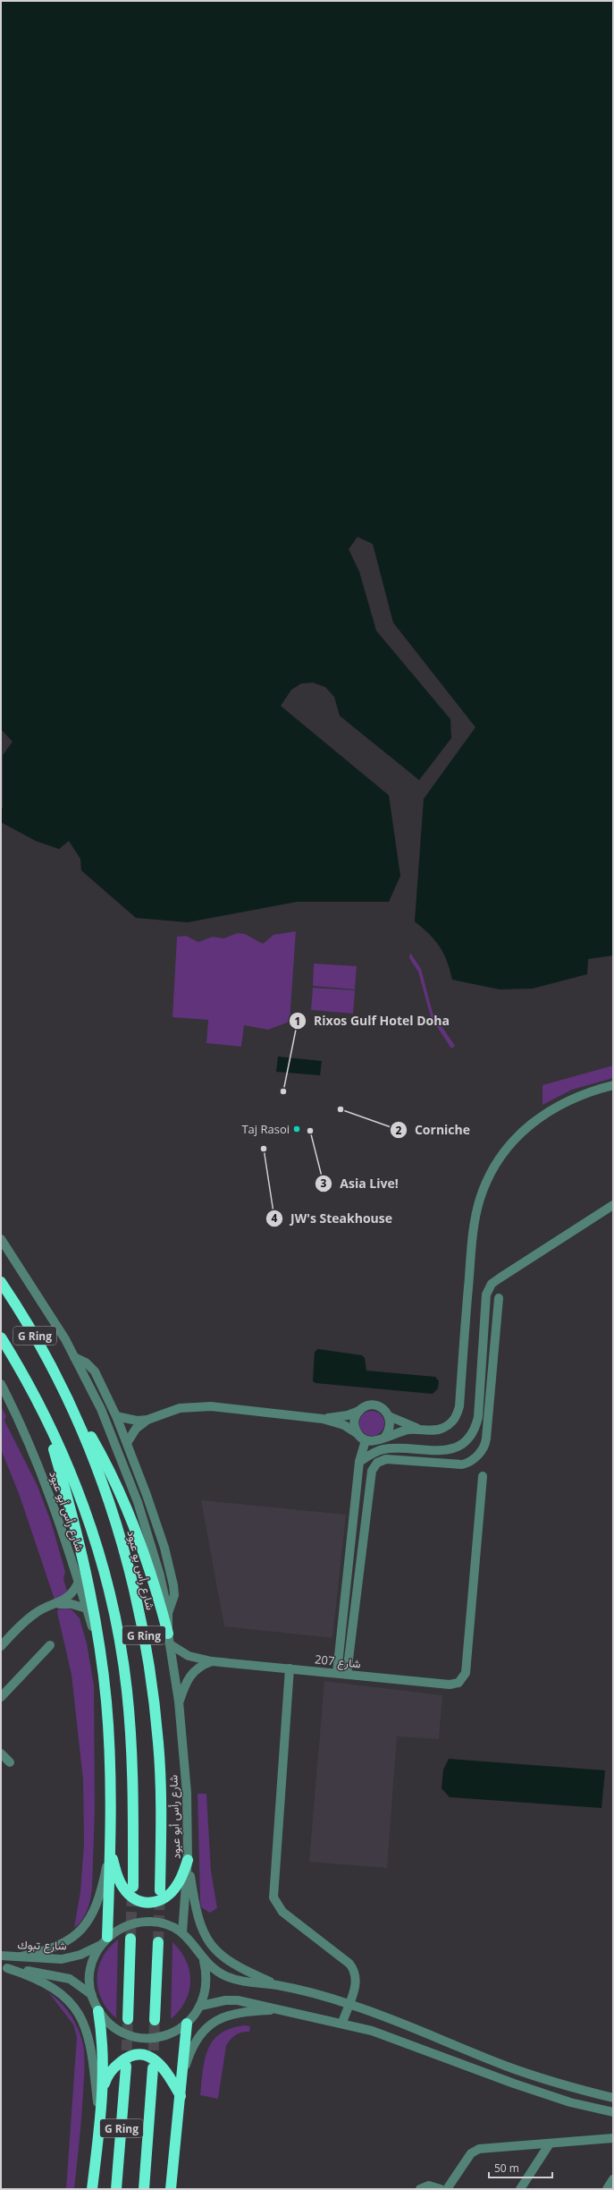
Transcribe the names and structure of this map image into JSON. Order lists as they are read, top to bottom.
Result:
{
  "streets": {
    "highway": ["G Ring", "شارع رأس بو عبود"],
    "street": ["شارع رأس أبو عبود", "شارع 207", "شارع تبوك"]
  },
  "crossings": [
    ["شارع رأس أبو عبود", "شارع تبوك"]
  ],
  "places": [
    "Rixos Gulf Hotel Doha",
    "Corniche",
    "Taj Rasoi",
    "Asia Live!",
    "JW's Steakhouse"
  ],
  "scale_bar": "50 m"
}
